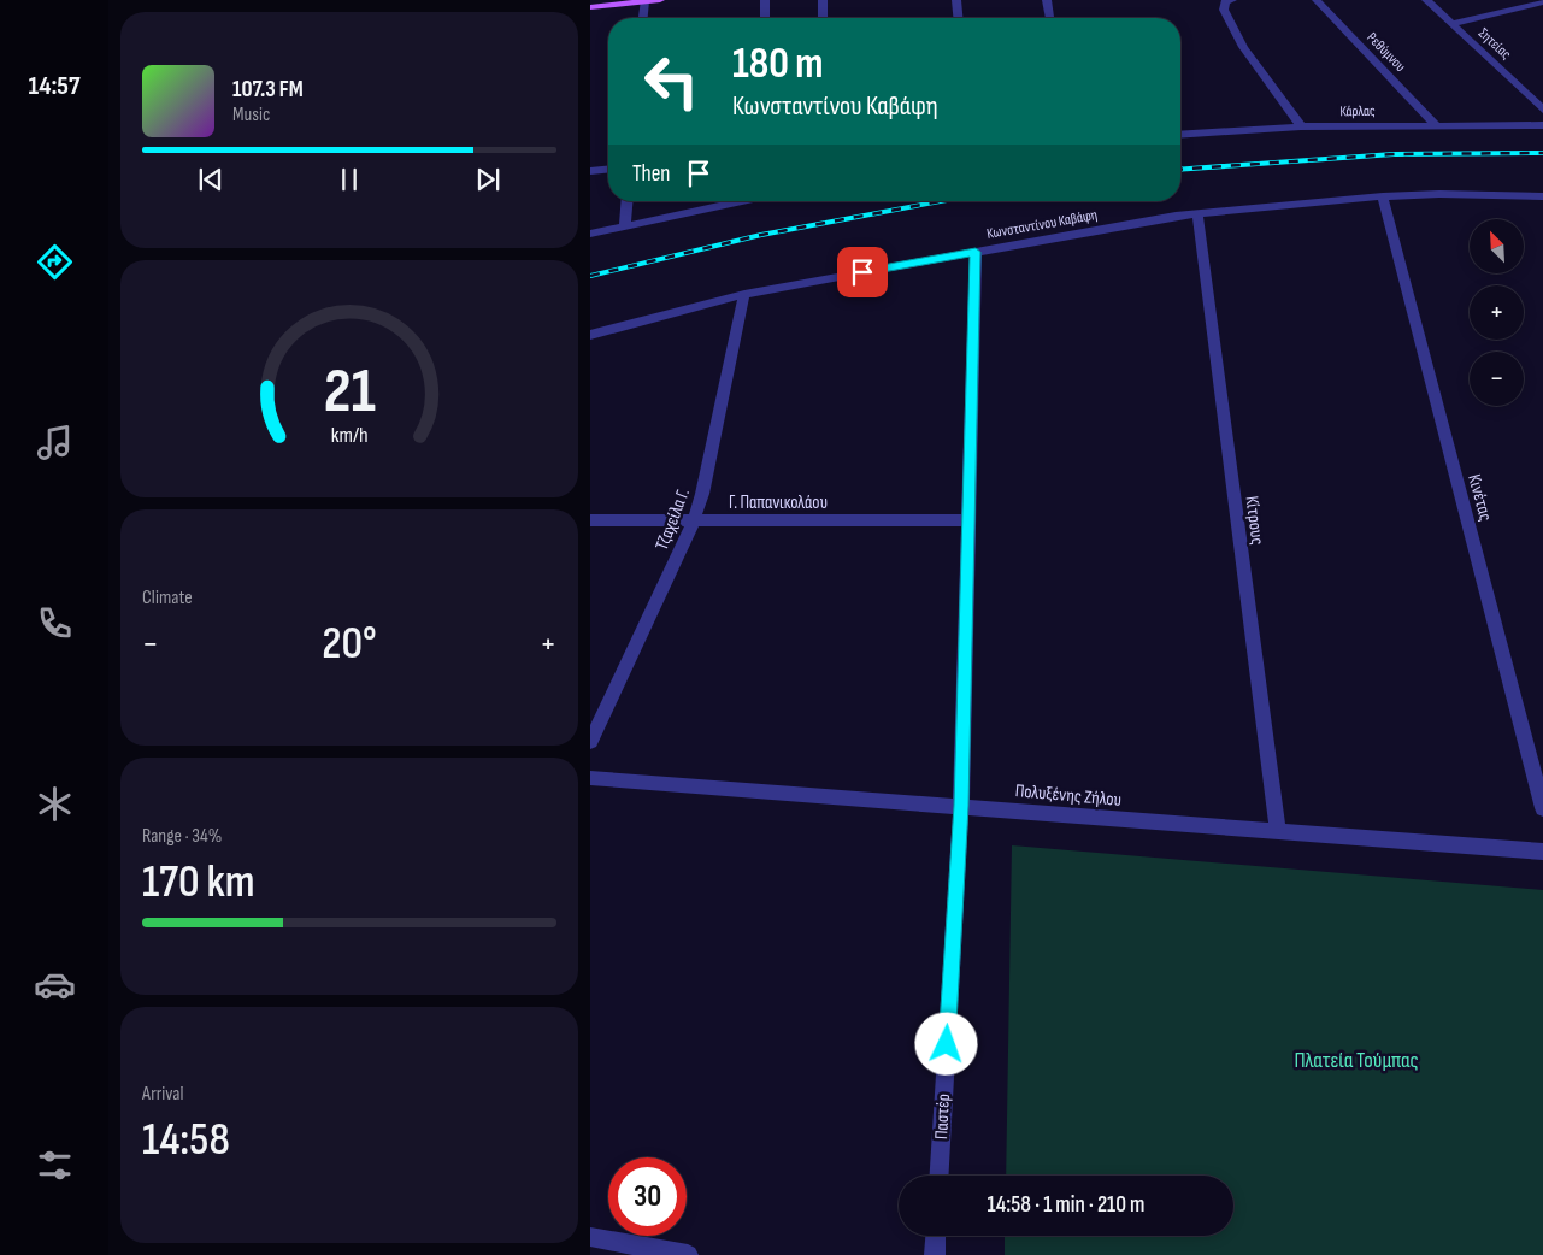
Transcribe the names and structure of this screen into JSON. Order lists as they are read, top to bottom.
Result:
{
  "streets": {
    "street": [
      "Σητείας",
      "Ρεθύμνου",
      "Κάρλας",
      "Κωνσταντίνου Καβάφη",
      "Κινέτας",
      "Γ. Παπανικολάου",
      "Τζαχείλα Γ.",
      "Κίτρους",
      "Πολυξένης Ζήλου",
      "Παστέρ"
    ]
  },
  "crossings": [
    ["Ρεθύμνου", "Κάρλας"],
    ["Κωνσταντίνου Καβάφη", "Κινέτας"],
    ["Κωνσταντίνου Καβάφη", "Τζαχείλα Γ."],
    ["Κωνσταντίνου Καβάφη", "Κίτρους"],
    ["Κωνσταντίνου Καβάφη", "Παστέρ"],
    ["Γ. Παπανικολάου", "Τζαχείλα Γ."],
    ["Γ. Παπανικολάου", "Παστέρ"],
    ["Κίτρους", "Πολυξένης Ζήλου"],
    ["Πολυξένης Ζήλου", "Παστέρ"]
  ],
  "parks": ["Πλατεία Τούμπας"],
  "north": "top left",
  "page": {
    "tabs": "14:57",
    "turn": ["180 m", "Κωνσταντίνου Καβάφη"],
    "song": ["107.3 FM", "Music"],
    "then": "Then",
    "map_buttons": ["+", "−"],
    "tile": [
      "Climate",
      ["Range · 34%", "170 km"],
      ["Arrival", "14:58"]
    ],
    "heat": ["−", "20°", "+"],
    "limit": "30",
    "trip": "14:58 · 1 min · 210 m",
    "gauge": ["21", "km/h"]
  }
}
